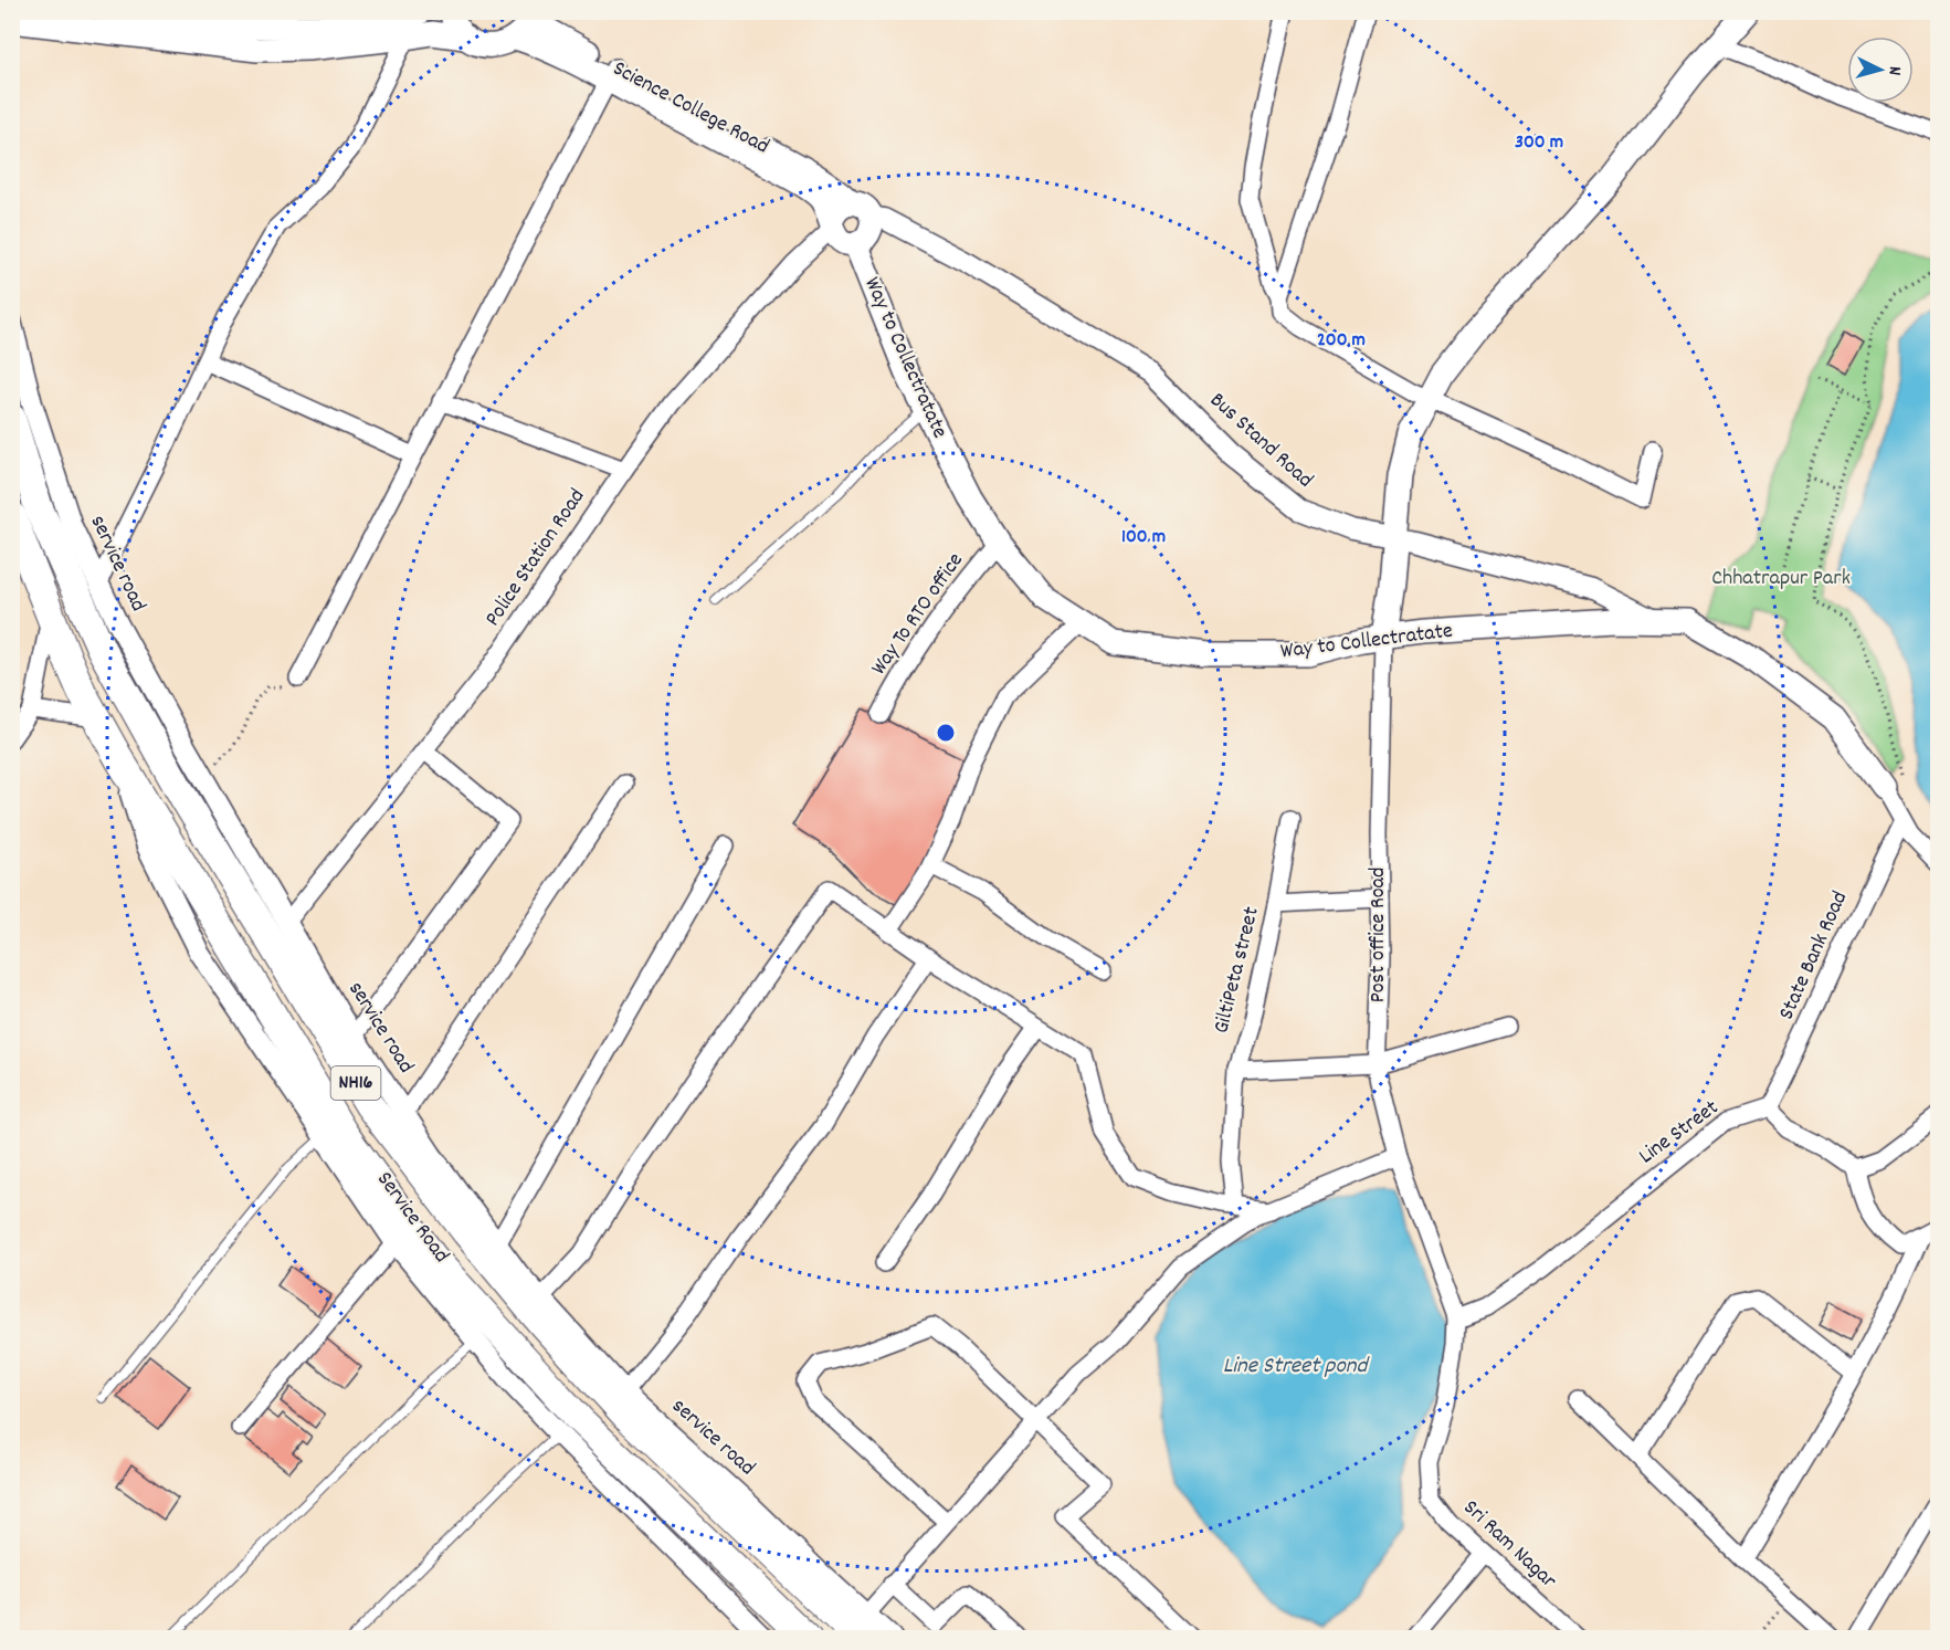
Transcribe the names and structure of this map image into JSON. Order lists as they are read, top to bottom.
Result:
{
  "streets": {
    "highway": ["NH16"],
    "main road": ["Science College Road", "Way to Collectratate", "Post office Road"],
    "street": [
      "Bus Stand Road",
      "Police Station Road",
      "service road",
      "Way To RTO office",
      "State Bank Road",
      "GiltiPeta street",
      "Line Street",
      "Service Road",
      "Sri Ram Nagar"
    ]
  },
  "crossings": [
    ["Science College Road", "Way to Collectratate"],
    ["Science College Road", "Bus Stand Road"],
    ["Science College Road", "Police Station Road"],
    ["Way to Collectratate", "Bus Stand Road"],
    ["Way to Collectratate", "Police Station Road"],
    ["Way to Collectratate", "Way To RTO office"],
    ["Way to Collectratate", "Post office Road"],
    ["Bus Stand Road", "Police Station Road"],
    ["Bus Stand Road", "Post office Road"],
    ["Police Station Road", "service road"],
    ["service road", "NH16"],
    ["Post office Road", "GiltiPeta street"],
    ["Post office Road", "Line Street"],
    ["Post office Road", "Sri Ram Nagar"],
    ["State Bank Road", "Line Street"],
    ["NH16", "Service Road"],
    ["Line Street", "Sri Ram Nagar"]
  ],
  "water": ["Line Street pond"],
  "parks": ["Chhatrapur Park"],
  "north": "right",
  "rings": ["300 m", "200 m", "100 m"]
}
